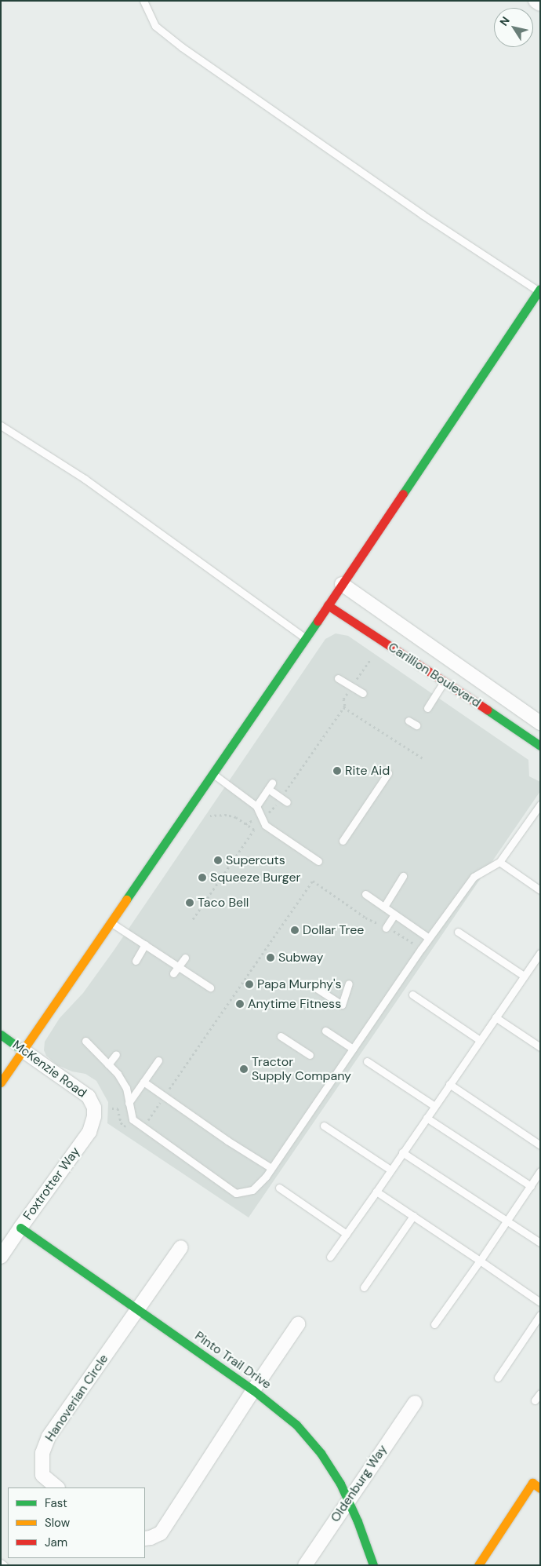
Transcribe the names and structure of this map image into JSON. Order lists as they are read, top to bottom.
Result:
{
  "streets": {
    "main road": ["Carillion Boulevard", "McKenzie Road", "Pinto Trail Drive"],
    "street": ["Foxtrotter Way", "Hanoverian Circle", "Oldenburg Way"]
  },
  "crossings": [
    ["McKenzie Road", "Foxtrotter Way"],
    ["Foxtrotter Way", "Pinto Trail Drive"],
    ["Pinto Trail Drive", "Hanoverian Circle"],
    ["Pinto Trail Drive", "Oldenburg Way"]
  ],
  "places": [
    "Rite Aid",
    "Supercuts",
    "Squeeze Burger",
    "Taco Bell",
    "Dollar Tree",
    "Subway",
    "Papa Murphy's",
    "Anytime Fitness",
    "Tractor Supply Company"
  ],
  "legend": ["Fast", "Slow", "Jam"],
  "north": "top left"
}
